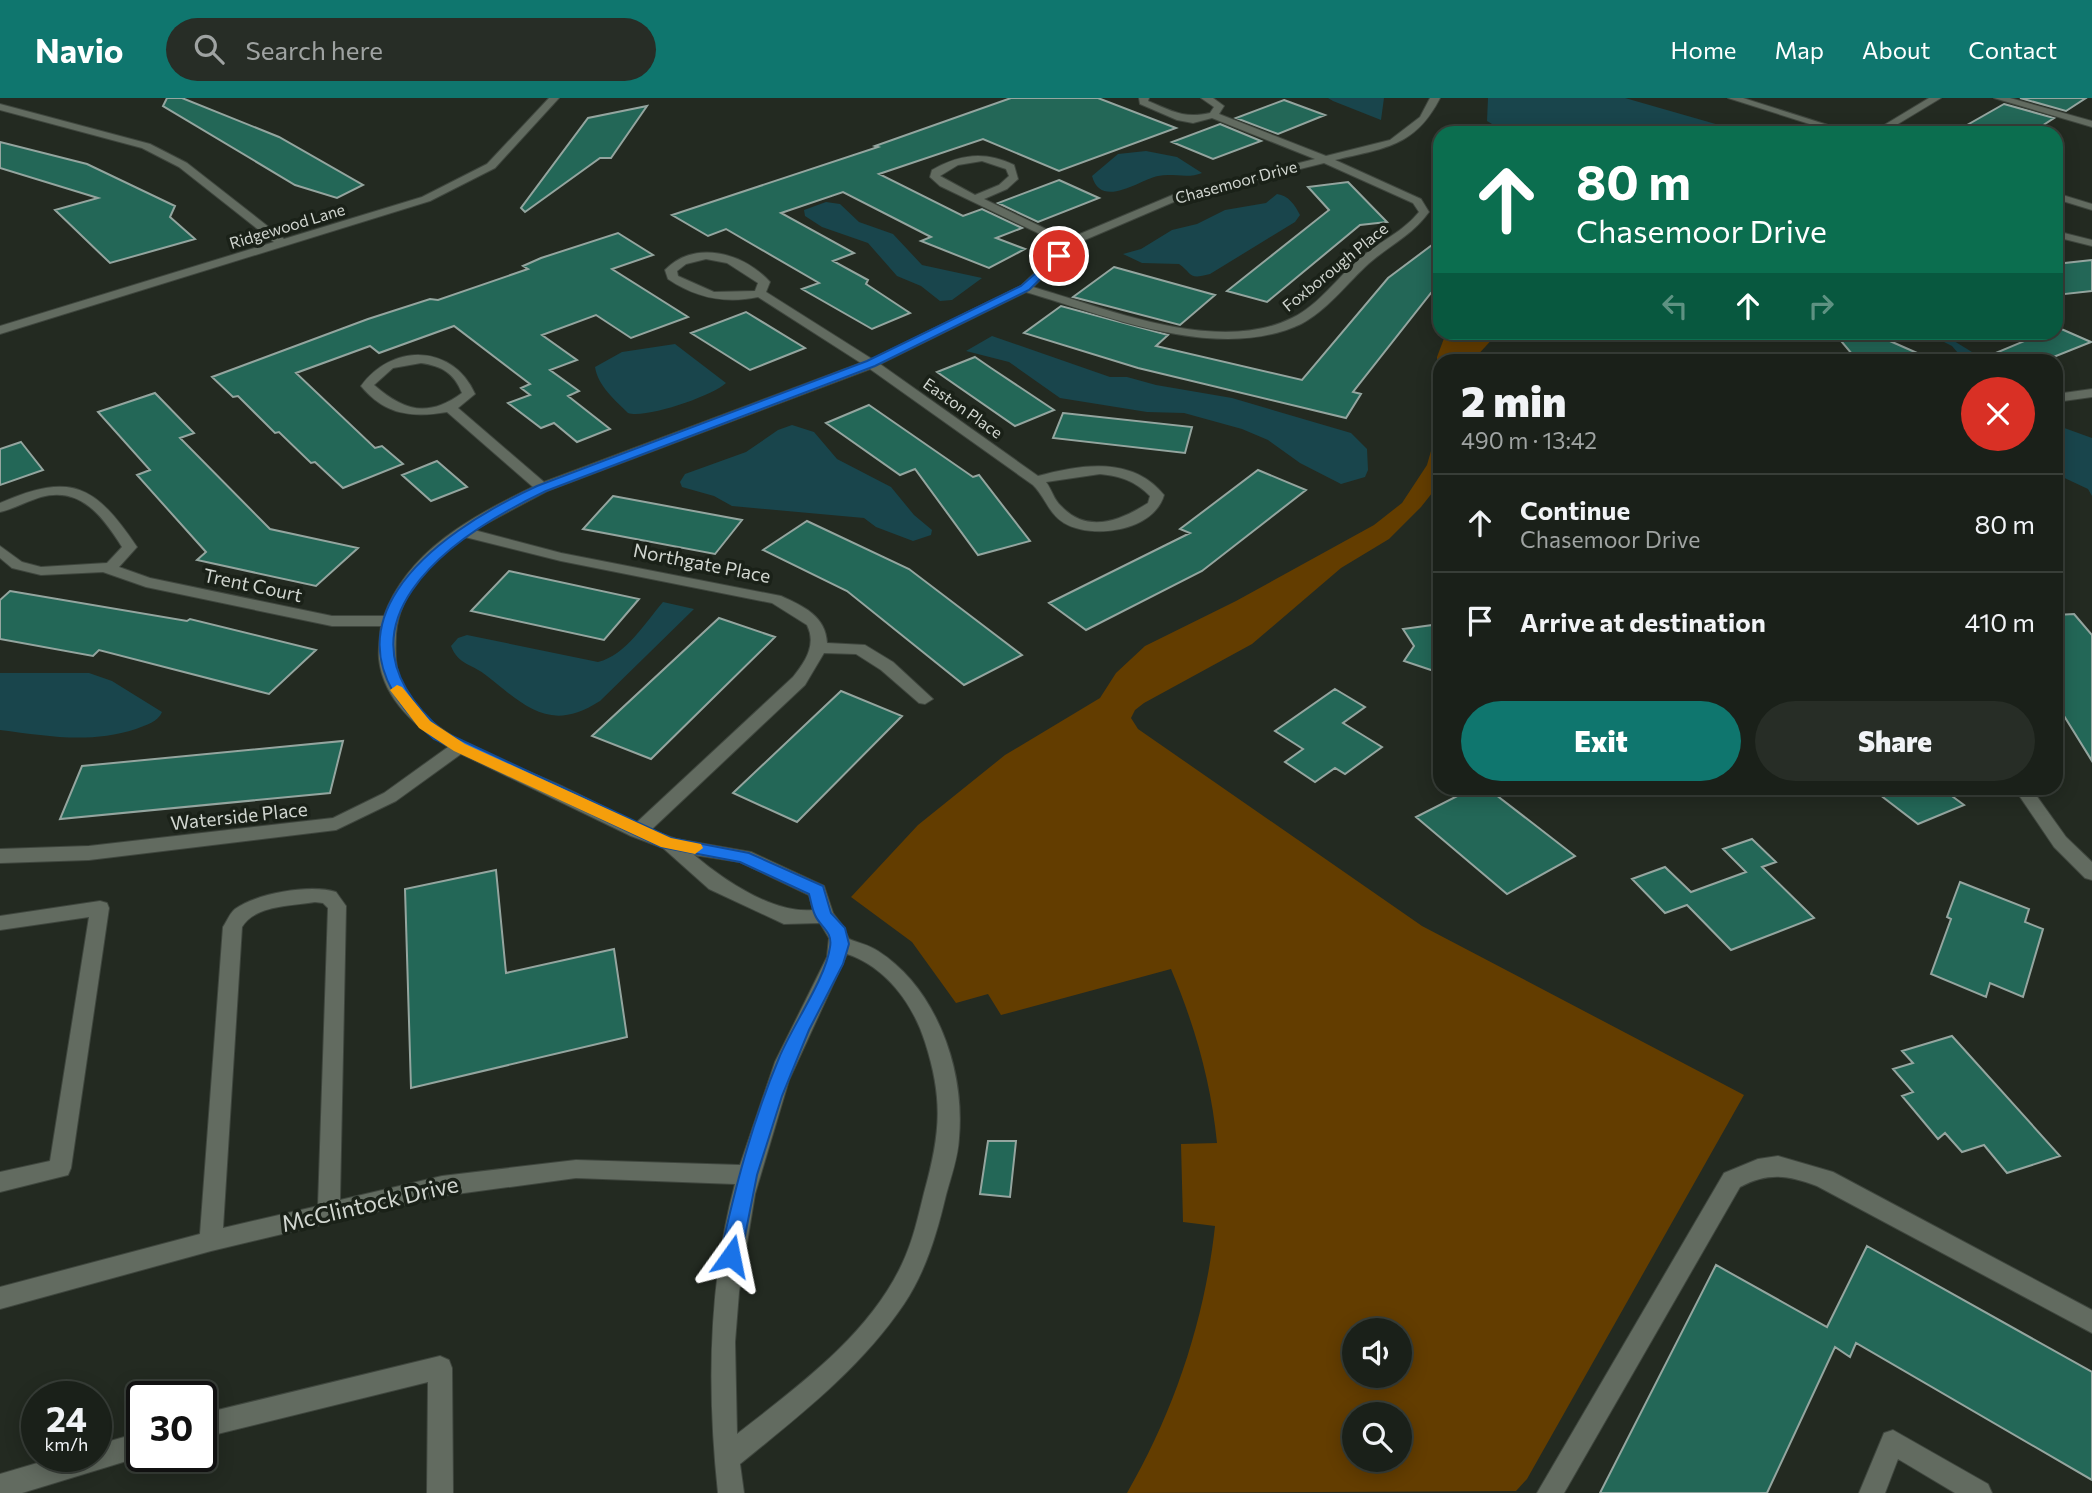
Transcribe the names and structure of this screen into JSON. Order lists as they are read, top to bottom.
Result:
{
  "streets": {
    "street": [
      "Chasemoor Drive",
      "Ridgewood Lane",
      "Foxborough Place",
      "Easton Place",
      "Northgate Place",
      "Trent Court",
      "Waterside Place",
      "McClintock Drive"
    ]
  },
  "crossings": [
    ["Chasemoor Drive", "Foxborough Place"],
    ["Chasemoor Drive", "Easton Place"],
    ["Chasemoor Drive", "Northgate Place"],
    ["Chasemoor Drive", "Trent Court"],
    ["Chasemoor Drive", "Waterside Place"]
  ],
  "page": {
    "header": "Navio",
    "search": "Search here",
    "nav": [
      "Home",
      "Map",
      "About",
      "Contact"
    ],
    "turn": ["80 m", "Chasemoor Drive"],
    "heading": ["2 min", "490 m · 13:42"],
    "list": [
      {
        "name": "Continue",
        "note": "Chasemoor Drive",
        "value": "80 m"
      },
      {
        "name": "Arrive at destination",
        "value": "410 m"
      }
    ],
    "buttons": ["Exit", "Share"],
    "speed": "24 km/h",
    "limit": "30"
  }
}
